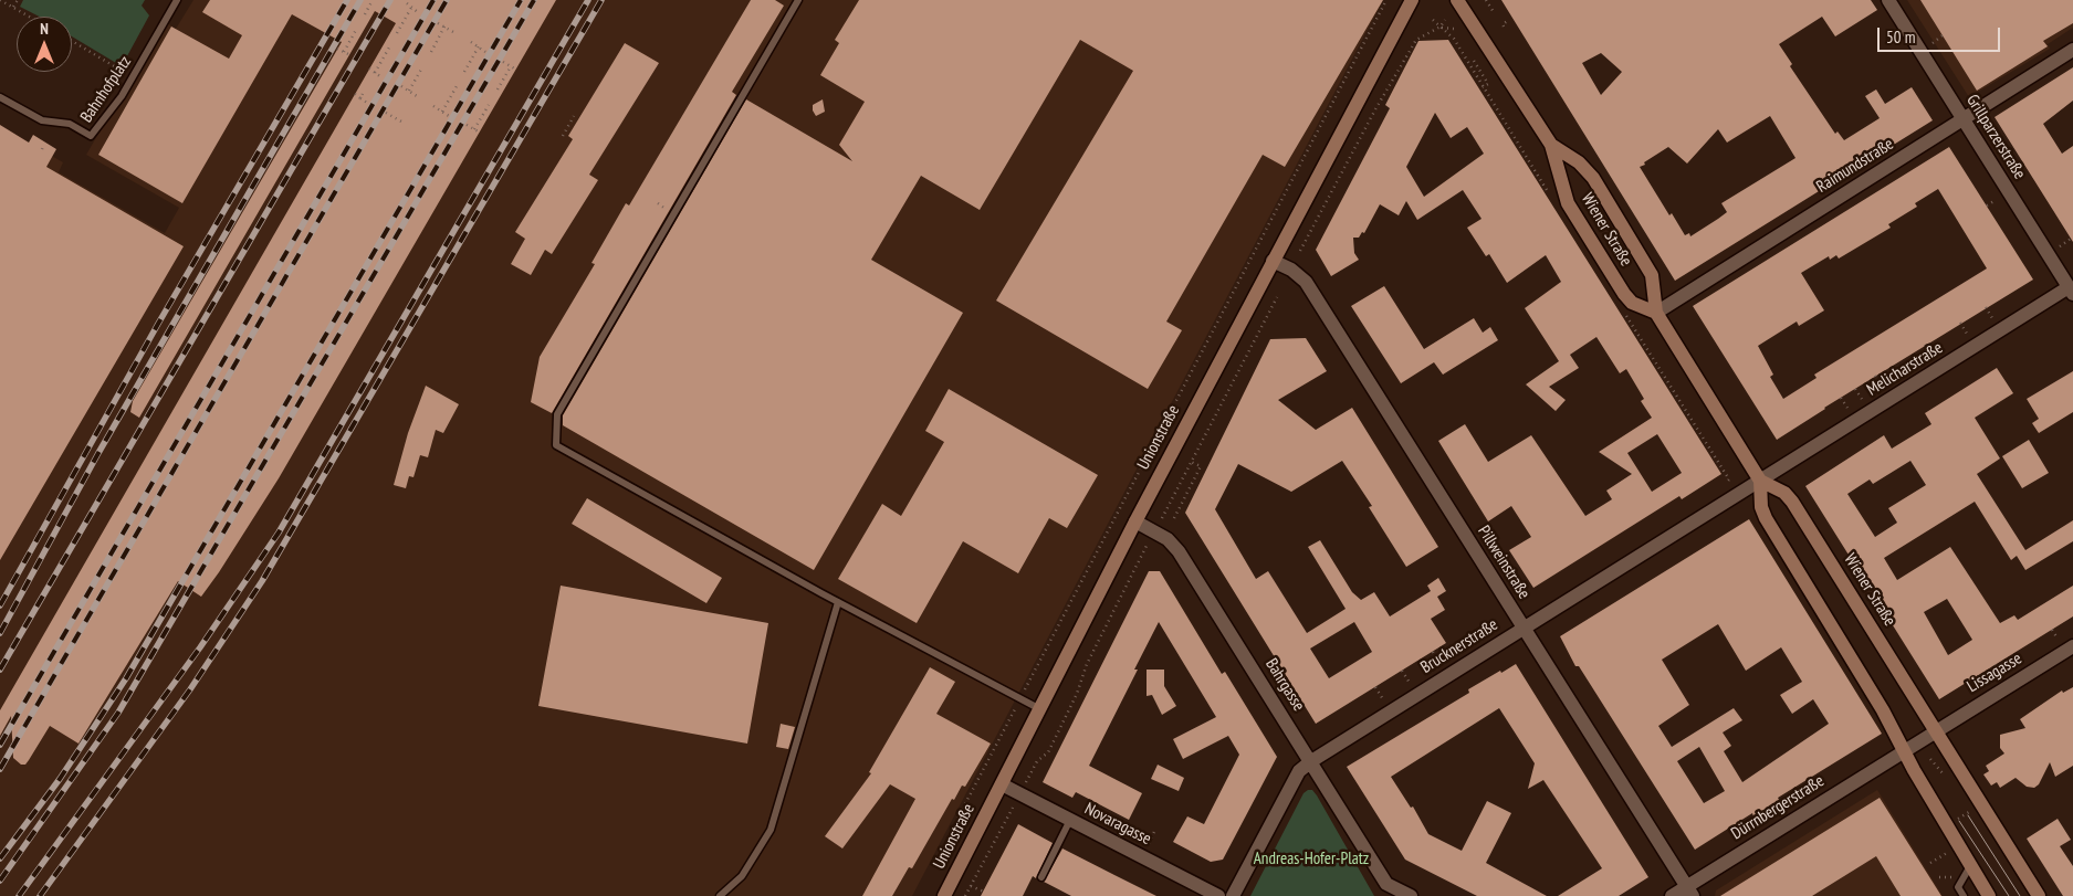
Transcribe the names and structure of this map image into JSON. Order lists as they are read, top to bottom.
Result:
{
  "streets": {
    "main road": ["Wiener Straße", "Unionstraße"],
    "street": [
      "Grillparzerstraße",
      "Raimundstraße",
      "Melicharstraße",
      "Pillweinstraße",
      "Brucknerstraße",
      "Lissagasse",
      "Bahrgasse",
      "Dürrnbergerstraße",
      "Novaragasse"
    ],
    "lane": ["Bahnhofplatz"]
  },
  "crossings": [
    ["Grillparzerstraße", "Raimundstraße"],
    ["Grillparzerstraße", "Melicharstraße"],
    ["Raimundstraße", "Wiener Straße"],
    ["Wiener Straße", "Melicharstraße"],
    ["Wiener Straße", "Brucknerstraße"],
    ["Wiener Straße", "Lissagasse"],
    ["Wiener Straße", "Dürrnbergerstraße"],
    ["Melicharstraße", "Brucknerstraße"],
    ["Unionstraße", "Pillweinstraße"],
    ["Unionstraße", "Bahrgasse"],
    ["Unionstraße", "Novaragasse"],
    ["Pillweinstraße", "Brucknerstraße"],
    ["Pillweinstraße", "Dürrnbergerstraße"],
    ["Brucknerstraße", "Bahrgasse"]
  ],
  "parks": ["Andreas-Hofer-Platz"],
  "scale_bar": "50 m",
  "north": "top"
}
